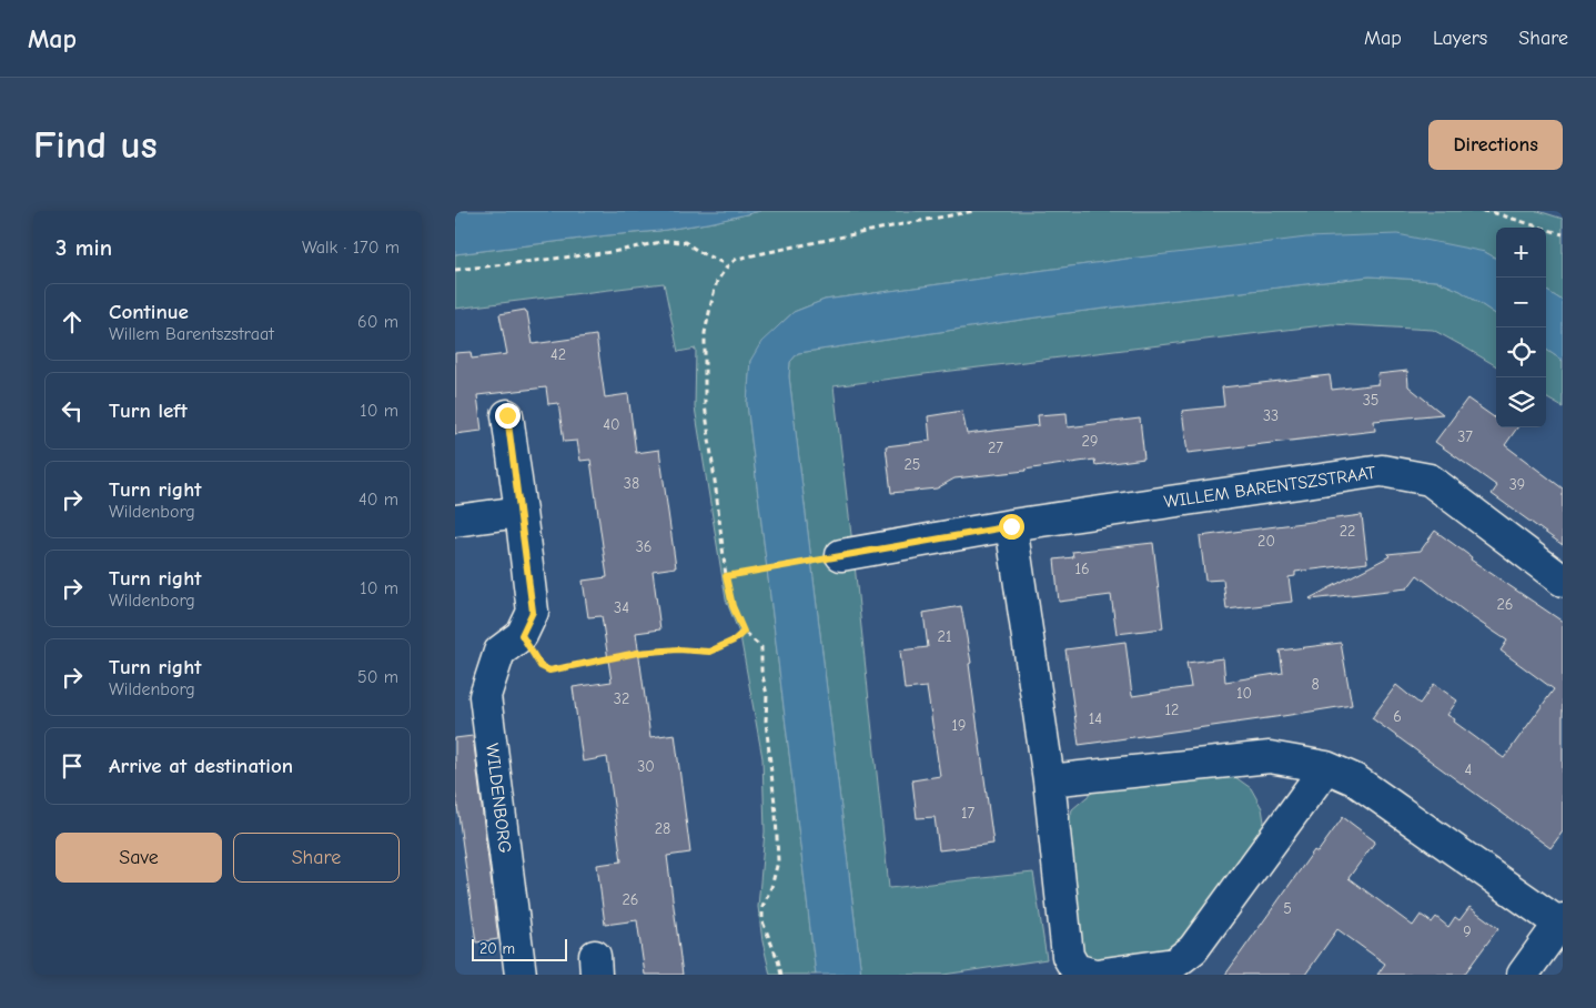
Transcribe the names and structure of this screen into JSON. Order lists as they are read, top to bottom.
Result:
{
  "streets": {
    "street": ["WILLEM BARENTSZSTRAAT", "WILDENBORG"]
  },
  "house_numbers": [
    "42",
    "35",
    "33",
    "40",
    "37",
    "29",
    "27",
    "25",
    "38",
    "39",
    "22",
    "20",
    "36",
    "16",
    "26",
    "34",
    "21",
    "8",
    "10",
    "32",
    "12",
    "6",
    "14",
    "19",
    "30",
    "4",
    "17",
    "28",
    "26",
    "5",
    "9"
  ],
  "scale_bar": "20 m",
  "page": {
    "header": "Map",
    "nav": ["Map", "Layers", "Share"],
    "buttons": [
      "Directions",
      ["Save", "Share"]
    ],
    "title": "Find us",
    "heading": ["3 min", "Walk · 170 m"],
    "map_buttons": ["+", "−"],
    "list": [
      ["Continue", "Willem Barentszstraat", "60 m"],
      ["Turn left", "10 m"],
      ["Turn right", "Wildenborg", "40 m"],
      ["Turn right", "Wildenborg", "10 m"],
      ["Turn right", "Wildenborg", "50 m"],
      "Arrive at destination"
    ],
    "scale": "20 m"
  }
}
